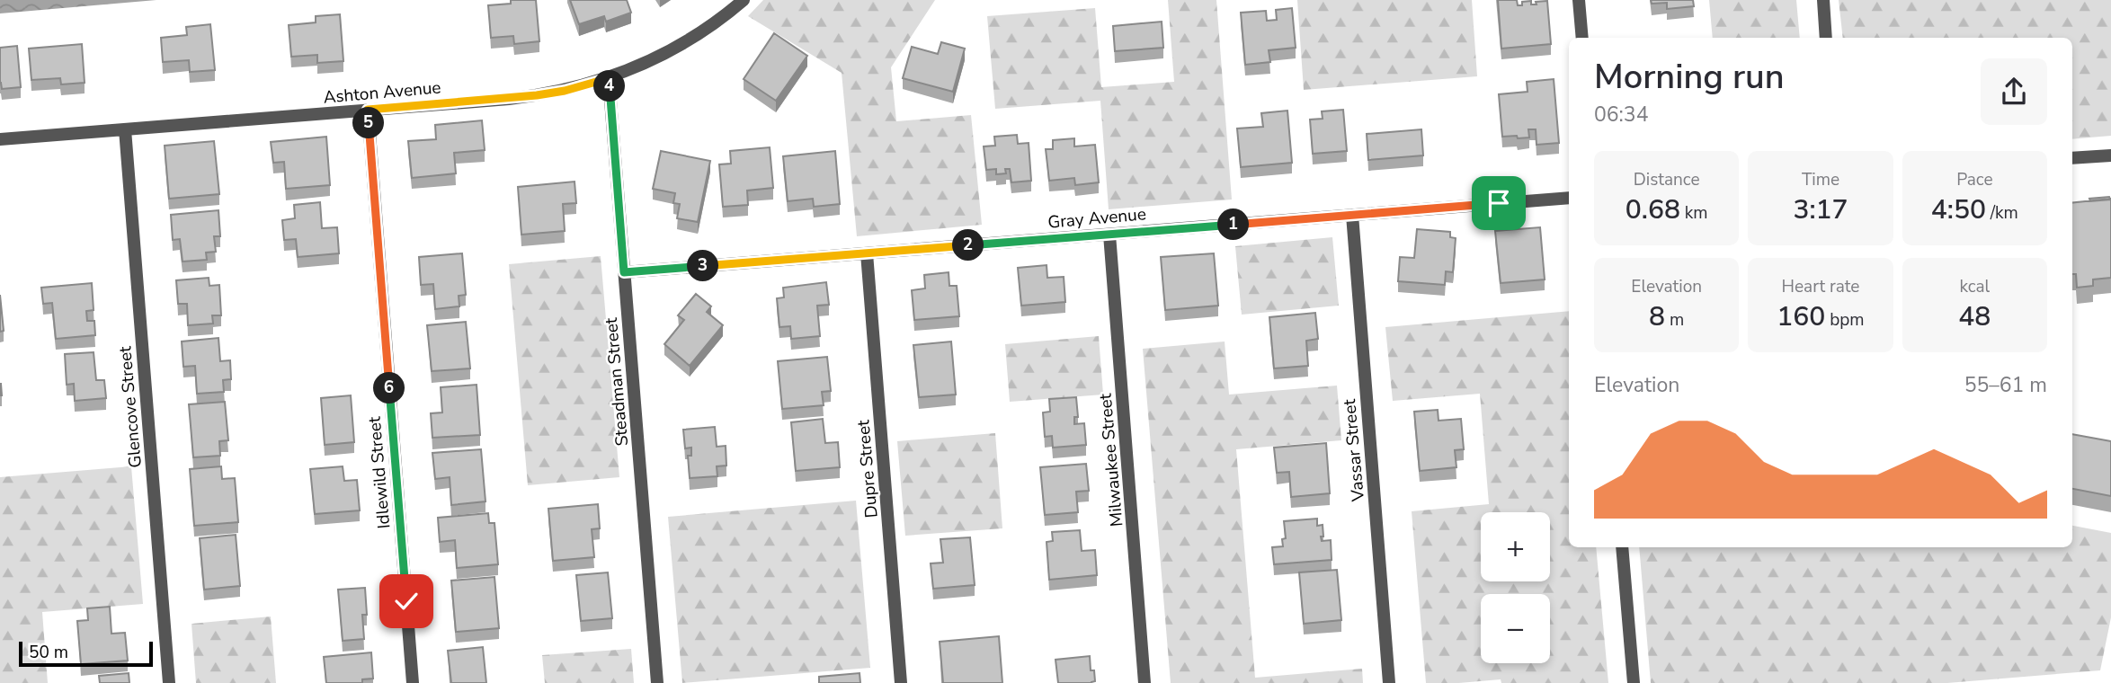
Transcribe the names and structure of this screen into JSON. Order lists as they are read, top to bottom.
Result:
{
  "streets": {
    "street": [
      "Ashton Avenue",
      "Gray Avenue",
      "Steadman Street",
      "Glencove Street",
      "Vassar Street",
      "Milwaukee Street",
      "Dupre Street",
      "Idlewild Street"
    ]
  },
  "crossings": [
    ["Ashton Avenue", "Steadman Street"],
    ["Ashton Avenue", "Glencove Street"],
    ["Ashton Avenue", "Idlewild Street"],
    ["Gray Avenue", "Steadman Street"],
    ["Gray Avenue", "Vassar Street"],
    ["Gray Avenue", "Milwaukee Street"],
    ["Gray Avenue", "Dupre Street"]
  ],
  "scale_bar": "50 m",
  "page": {
    "heading": ["Morning run", "06:34"],
    "pins": [
      "4",
      "5",
      "1",
      "2",
      "3",
      "6"
    ],
    "stats": [
      ["Distance", "0.68 km"],
      ["Time", "3:17"],
      ["Pace", "4:50 /km"],
      ["Elevation", "8 m"],
      ["Heart rate", "160 bpm"],
      ["kcal", "48"]
    ],
    "chart": ["Elevation", "55–61 m"],
    "map_buttons": ["+", "−"],
    "scale": "50 m"
  }
}
